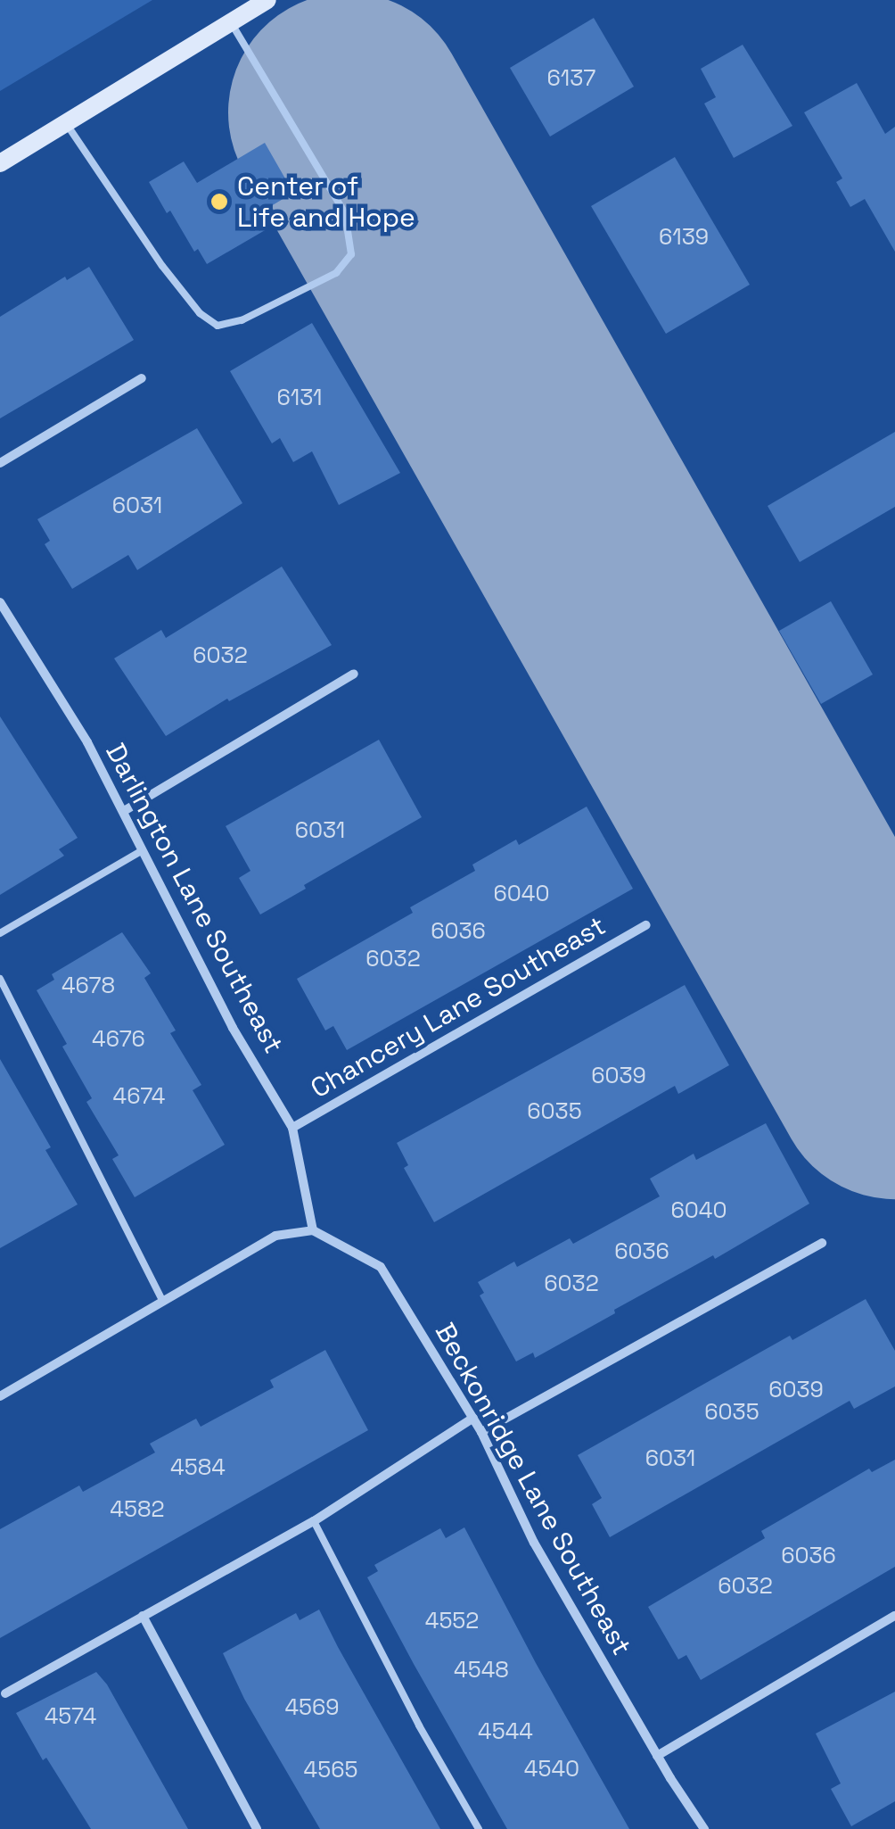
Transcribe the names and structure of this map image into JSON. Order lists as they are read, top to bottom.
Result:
{
  "streets": {
    "street": ["Darlington Lane Southeast", "Chancery Lane Southeast", "Beckonridge Lane Southeast"]
  },
  "crossings": [
    ["Darlington Lane Southeast", "Chancery Lane Southeast"],
    ["Darlington Lane Southeast", "Beckonridge Lane Southeast"]
  ],
  "places": ["Center of Life and Hope"],
  "house_numbers": [
    "6137",
    "6139",
    "6131",
    "6031",
    "6032",
    "6031",
    "6040",
    "6036",
    "6032",
    "4678",
    "4676",
    "6039",
    "4674",
    "6035",
    "6040",
    "6036",
    "6032",
    "6039",
    "6035",
    "6031",
    "4584",
    "4582",
    "6036",
    "6032",
    "4552",
    "4548",
    "4569",
    "4574",
    "4544",
    "4540",
    "4565"
  ]
}
